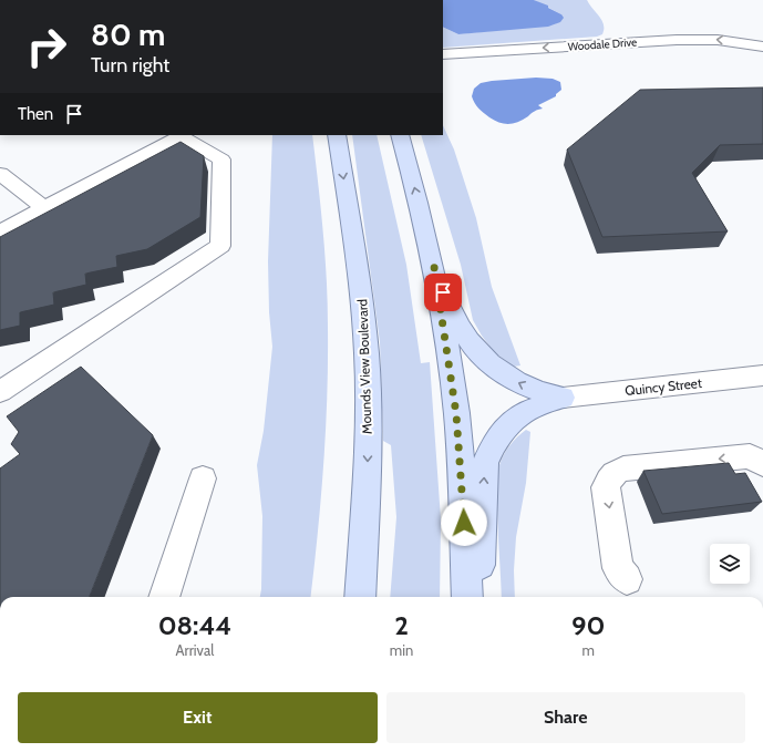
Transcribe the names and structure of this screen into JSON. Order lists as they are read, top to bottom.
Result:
{
  "streets": {
    "main road": ["Mounds View Boulevard"],
    "street": ["Woodale Drive", "Quincy Street"]
  },
  "page": {
    "turn": ["80 m", "Turn right"],
    "then": "Then",
    "eta": [
      "08:44",
      "Arrival",
      "2",
      "min",
      "90",
      "m"
    ],
    "buttons": ["Exit", "Share"]
  }
}
